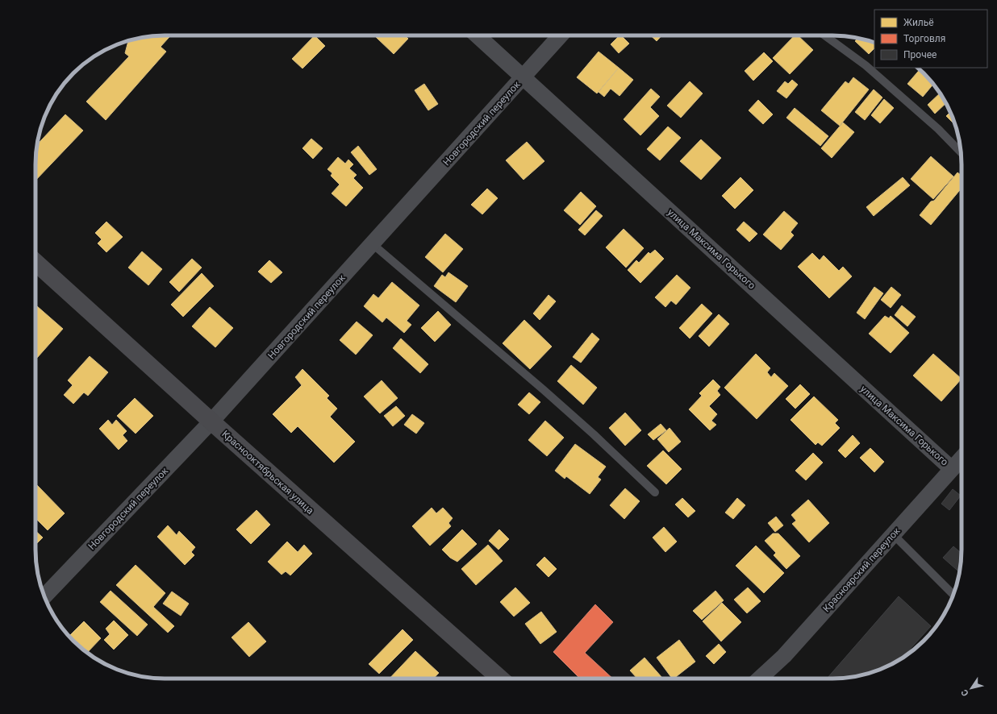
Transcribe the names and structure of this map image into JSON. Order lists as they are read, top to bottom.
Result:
{
  "streets": {
    "main road": ["Краснооктябрьская улица"],
    "street": ["Новгородский переулок", "улица Максима Горького", "Красноярский переулок"]
  },
  "crossings": [
    ["Новгородский переулок", "улица Максима Горького"],
    ["Новгородский переулок", "Краснооктябрьская улица"],
    ["улица Максима Горького", "Красноярский переулок"]
  ],
  "legend": ["Жильё", "Торговля", "Прочее"],
  "north": "bottom left"
}
